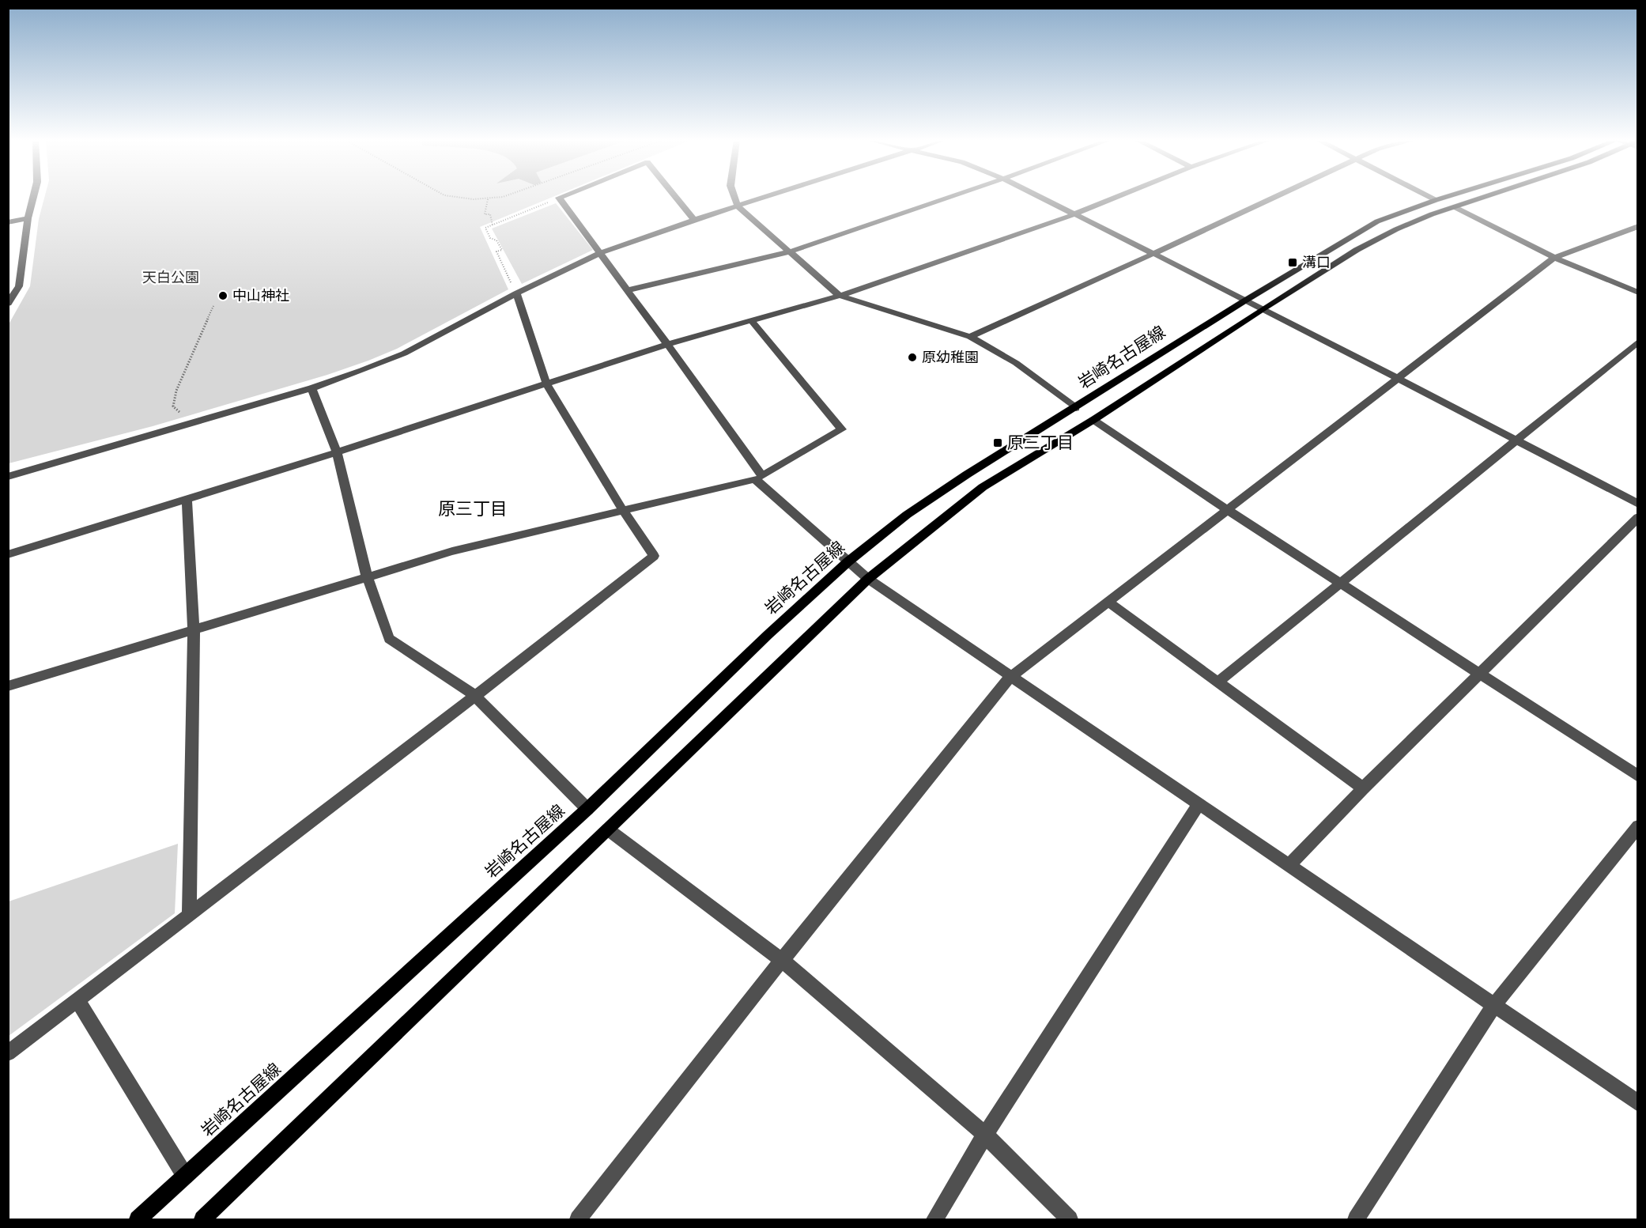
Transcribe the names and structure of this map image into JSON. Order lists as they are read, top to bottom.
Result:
{
  "streets": {
    "main road": ["岩崎名古屋線"]
  },
  "districts": ["原三丁目"],
  "parks": ["天白公園"],
  "places": {
    "transit": ["溝口", "原三丁目"],
    "other": ["中山神社", "原幼稚園"]
  }
}
